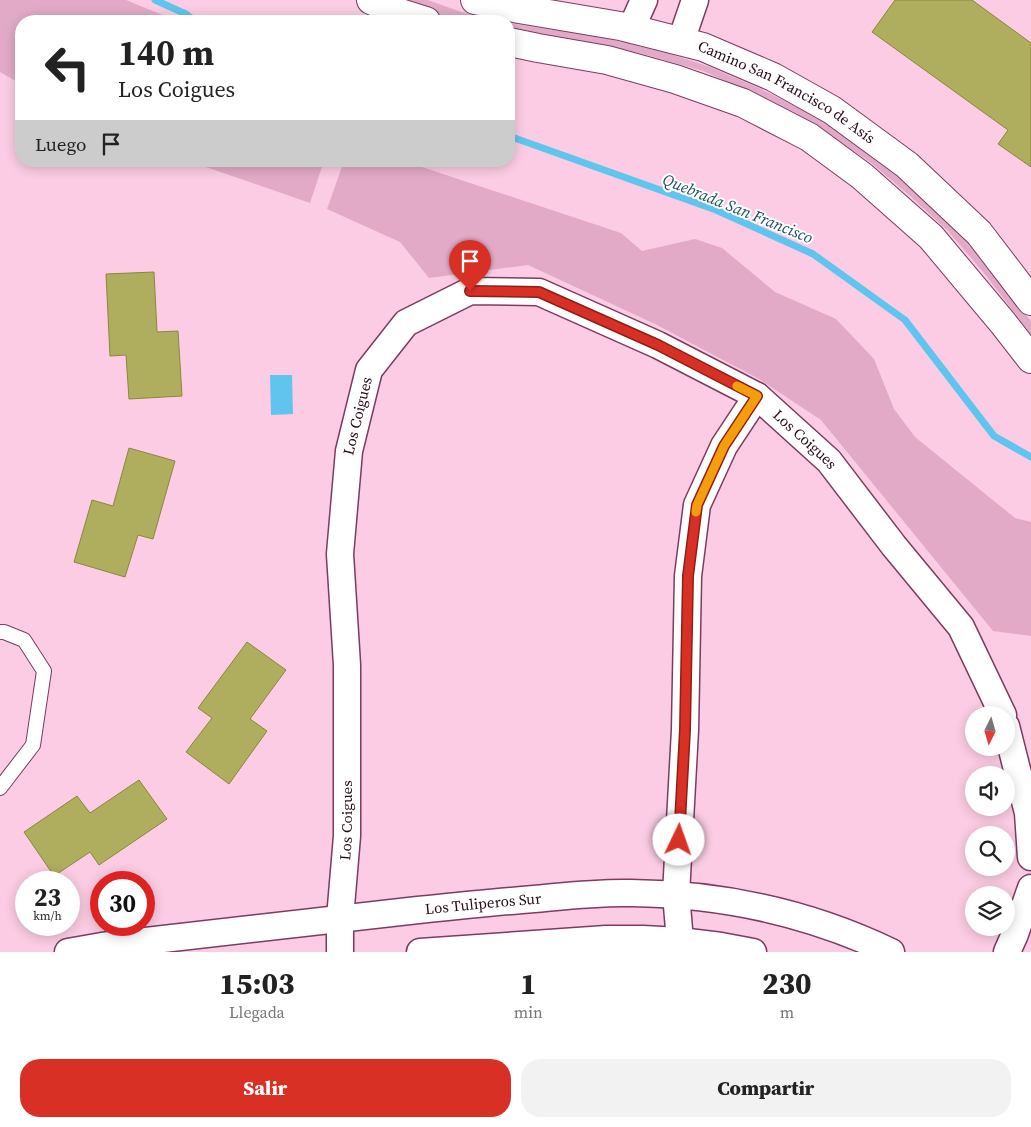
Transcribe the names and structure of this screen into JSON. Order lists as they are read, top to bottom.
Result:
{
  "streets": {
    "main road": ["Camino San Francisco de Asís"],
    "street": ["Los Coigues", "Los Tuliperos Sur"]
  },
  "crossings": [
    ["Los Coigues", "Los Tuliperos Sur"]
  ],
  "water": ["Quebrada San Francisco"],
  "north": "bottom",
  "page": {
    "turn": ["140 m", "Los Coigues"],
    "then": "Luego",
    "speed": "23 km/h",
    "limit": "30",
    "eta": [
      "15:03",
      "Llegada",
      "1",
      "min",
      "230",
      "m"
    ],
    "buttons": ["Salir", "Compartir"]
  }
}
